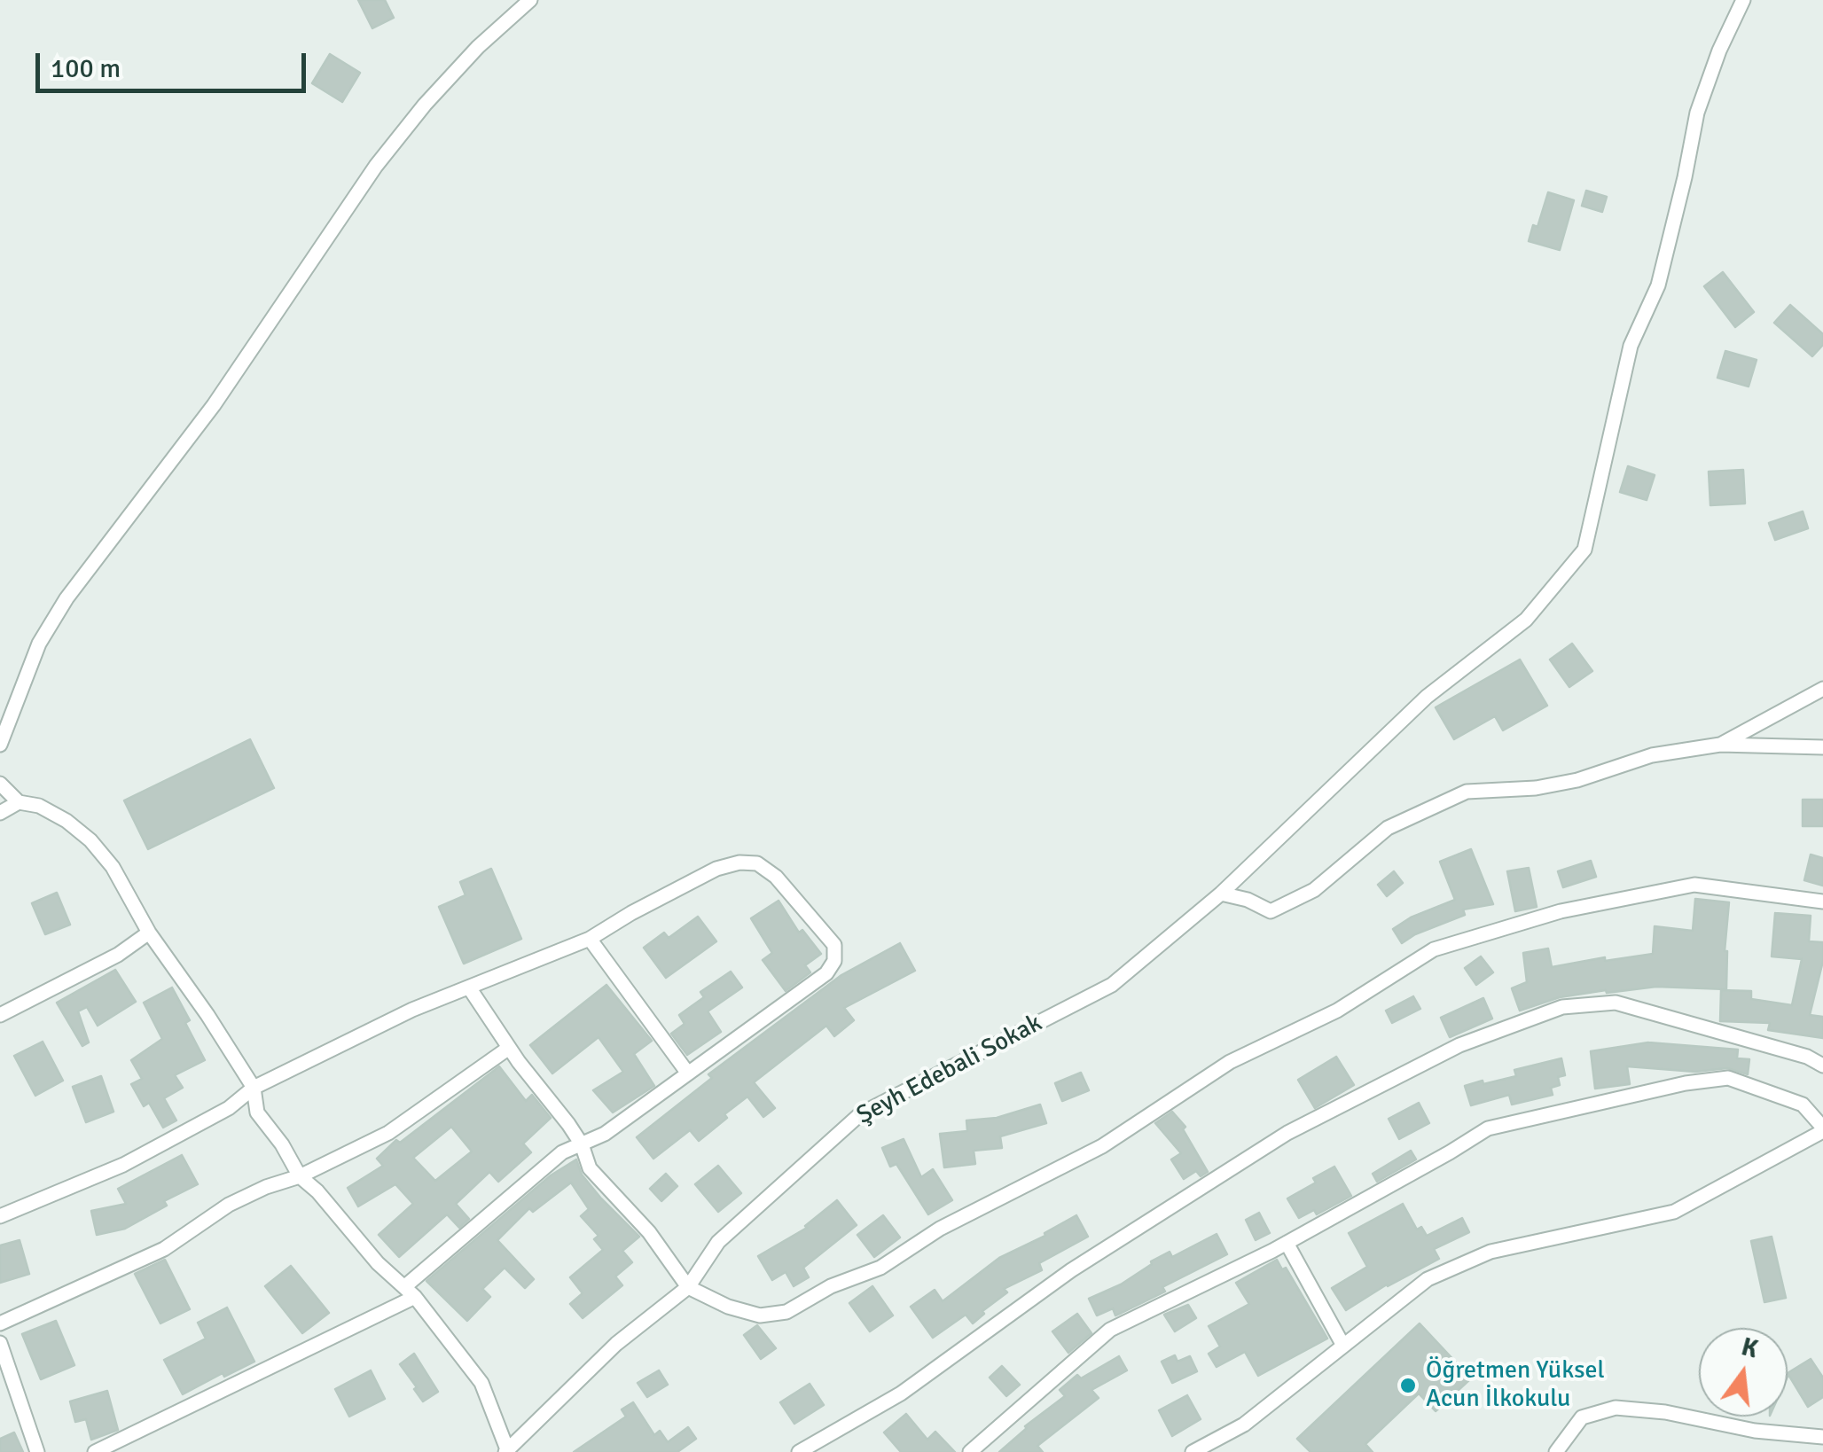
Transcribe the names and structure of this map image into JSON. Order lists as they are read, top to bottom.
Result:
{
  "streets": {
    "street": ["Şeyh Edebali Sokak"]
  },
  "places": ["Öğretmen Yüksel Acun İlkokulu"],
  "scale_bar": "100 m",
  "north": "top"
}
